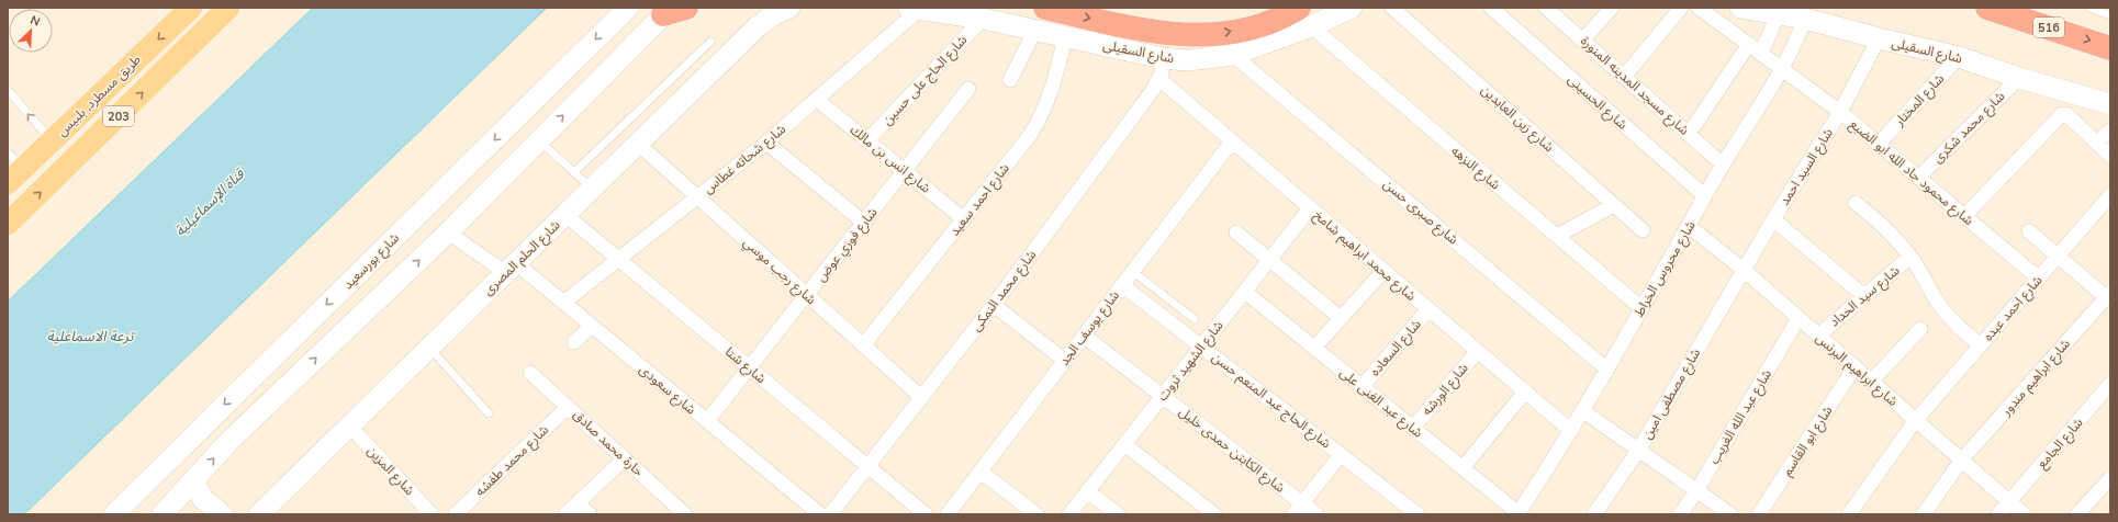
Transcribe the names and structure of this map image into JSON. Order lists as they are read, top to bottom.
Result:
{
  "streets": {
    "highway": ["516"],
    "main road": ["طريق مسطرد, بلبيس", "203"],
    "street": [
      "شارع السقيلى",
      "شارع الحاج على حسين",
      "شارع مسجد المدينه المنورة",
      "شارع المختار",
      "شارع الحسينى",
      "شارع زين العابدين",
      "شارع محمد شكرى",
      "شارع شحاته غطاس",
      "شارع انس بن مالك",
      "شارع السيد احمد",
      "شارع النزهه",
      "شارع محمود جاد الله ابو الضبع",
      "شارع احمد سعيد",
      "شارع صبرى حسن",
      "شارع فوزي عوض",
      "شارع محمد ابراهيم شامخ",
      "شارع الحلم المصرى",
      "شارع بورسعيد",
      "شارع محروس الخراط",
      "شارع رجب موسي",
      "شارع محمد النمكى",
      "شارع سيد الحداد",
      "شارع احمد عبده",
      "شارع يوسف الجد",
      "شارع السعاده",
      "شارع الشهيد ثروت",
      "شارع شتا",
      "شارع ابراهيم البرنس",
      "شارع ابراهيم مندور",
      "شارع سعودى",
      "شارع الورشه",
      "شارع مصطفى امين",
      "شارع الحاج عبد المنعم حسن",
      "شارع عبد الغنى على",
      "شارع عبد الله الغريب",
      "شارع ابو القاسم",
      "حارة محمد صادق",
      "شارع الجامع",
      "شارع الكابتن حمدى خليل",
      "شارع محمد طفشه",
      "شارع المزين"
    ]
  },
  "crossings": [
    ["شارع السقيلى", "شارع الحاج على حسين"],
    ["شارع السقيلى", "شارع المختار"],
    ["شارع السقيلى", "شارع محمد شكرى"],
    ["شارع السقيلى", "شارع شحاته غطاس"],
    ["شارع السقيلى", "شارع السيد احمد"],
    ["شارع السقيلى", "شارع النزهه"],
    ["شارع السقيلى", "شارع احمد سعيد"],
    ["شارع السقيلى", "شارع صبرى حسن"],
    ["شارع السقيلى", "شارع محروس الخراط"],
    ["شارع السقيلى", "شارع محمد النمكى"],
    ["شارع الحاج على حسين", "شارع انس بن مالك"],
    ["شارع مسجد المدينه المنورة", "شارع محروس الخراط"],
    ["شارع المختار", "شارع محمود جاد الله ابو الضبع"],
    ["شارع الحسينى", "شارع محروس الخراط"],
    ["شارع محمد شكرى", "شارع محمود جاد الله ابو الضبع"],
    ["شارع شحاته غطاس", "شارع انس بن مالك"],
    ["شارع شحاته غطاس", "شارع رجب موسي"],
    ["شارع شحاته غطاس", "شارع شتا"],
    ["شارع شحاته غطاس", "شارع سعودى"],
    ["شارع انس بن مالك", "شارع احمد سعيد"],
    ["شارع انس بن مالك", "شارع فوزي عوض"],
    ["شارع السيد احمد", "شارع محمود جاد الله ابو الضبع"],
    ["شارع السيد احمد", "شارع ابراهيم البرنس"],
    ["شارع السيد احمد", "شارع مصطفى امين"],
    ["شارع النزهه", "شارع محروس الخراط"],
    ["شارع محمود جاد الله ابو الضبع", "شارع محروس الخراط"],
    ["شارع محمود جاد الله ابو الضبع", "شارع احمد عبده"],
    ["شارع احمد سعيد", "شارع رجب موسي"],
    ["شارع صبرى حسن", "شارع محروس الخراط"],
    ["شارع فوزي عوض", "شارع رجب موسي"],
    ["شارع فوزي عوض", "شارع شتا"],
    ["شارع فوزي عوض", "شارع سعودى"],
    ["شارع محمد ابراهيم شامخ", "شارع محروس الخراط"],
    ["شارع محمد ابراهيم شامخ", "شارع محمد النمكى"],
    ["شارع محمد ابراهيم شامخ", "شارع يوسف الجد"],
    ["شارع محمد ابراهيم شامخ", "شارع السعاده"],
    ["شارع محمد ابراهيم شامخ", "شارع الشهيد ثروت"],
    ["شارع محمد ابراهيم شامخ", "شارع الورشه"],
    ["شارع الحلم المصرى", "شارع رجب موسي"],
    ["شارع الحلم المصرى", "شارع شتا"],
    ["شارع الحلم المصرى", "شارع سعودى"],
    ["شارع الحلم المصرى", "شارع المزين"],
    ["شارع محروس الخراط", "شارع ابراهيم البرنس"],
    ["شارع محروس الخراط", "شارع عبد الغنى على"],
    ["شارع رجب موسي", "شارع محمد النمكى"],
    ["شارع محمد النمكى", "شارع شتا"],
    ["شارع سيد الحداد", "شارع ابراهيم البرنس"],
    ["شارع احمد عبده", "شارع ابراهيم البرنس"],
    ["شارع يوسف الجد", "شارع الحاج عبد المنعم حسن"],
    ["شارع يوسف الجد", "شارع الكابتن حمدى خليل"],
    ["شارع السعاده", "شارع عبد الغنى على"],
    ["شارع الشهيد ثروت", "شارع الحاج عبد المنعم حسن"],
    ["شارع الشهيد ثروت", "شارع عبد الغنى على"],
    ["شارع الشهيد ثروت", "شارع الكابتن حمدى خليل"],
    ["شارع ابراهيم البرنس", "شارع ابراهيم مندور"],
    ["شارع ابراهيم البرنس", "شارع مصطفى امين"],
    ["شارع ابراهيم البرنس", "شارع عبد الله الغريب"],
    ["شارع ابراهيم البرنس", "شارع ابو القاسم"],
    ["شارع ابراهيم البرنس", "شارع الجامع"],
    ["شارع الورشه", "شارع عبد الغنى على"],
    ["حارة محمد صادق", "شارع محمد طفشه"]
  ],
  "water": ["قناة الإسماعيلية", "ترعة الاسماعلية"],
  "north": "top right"
}
